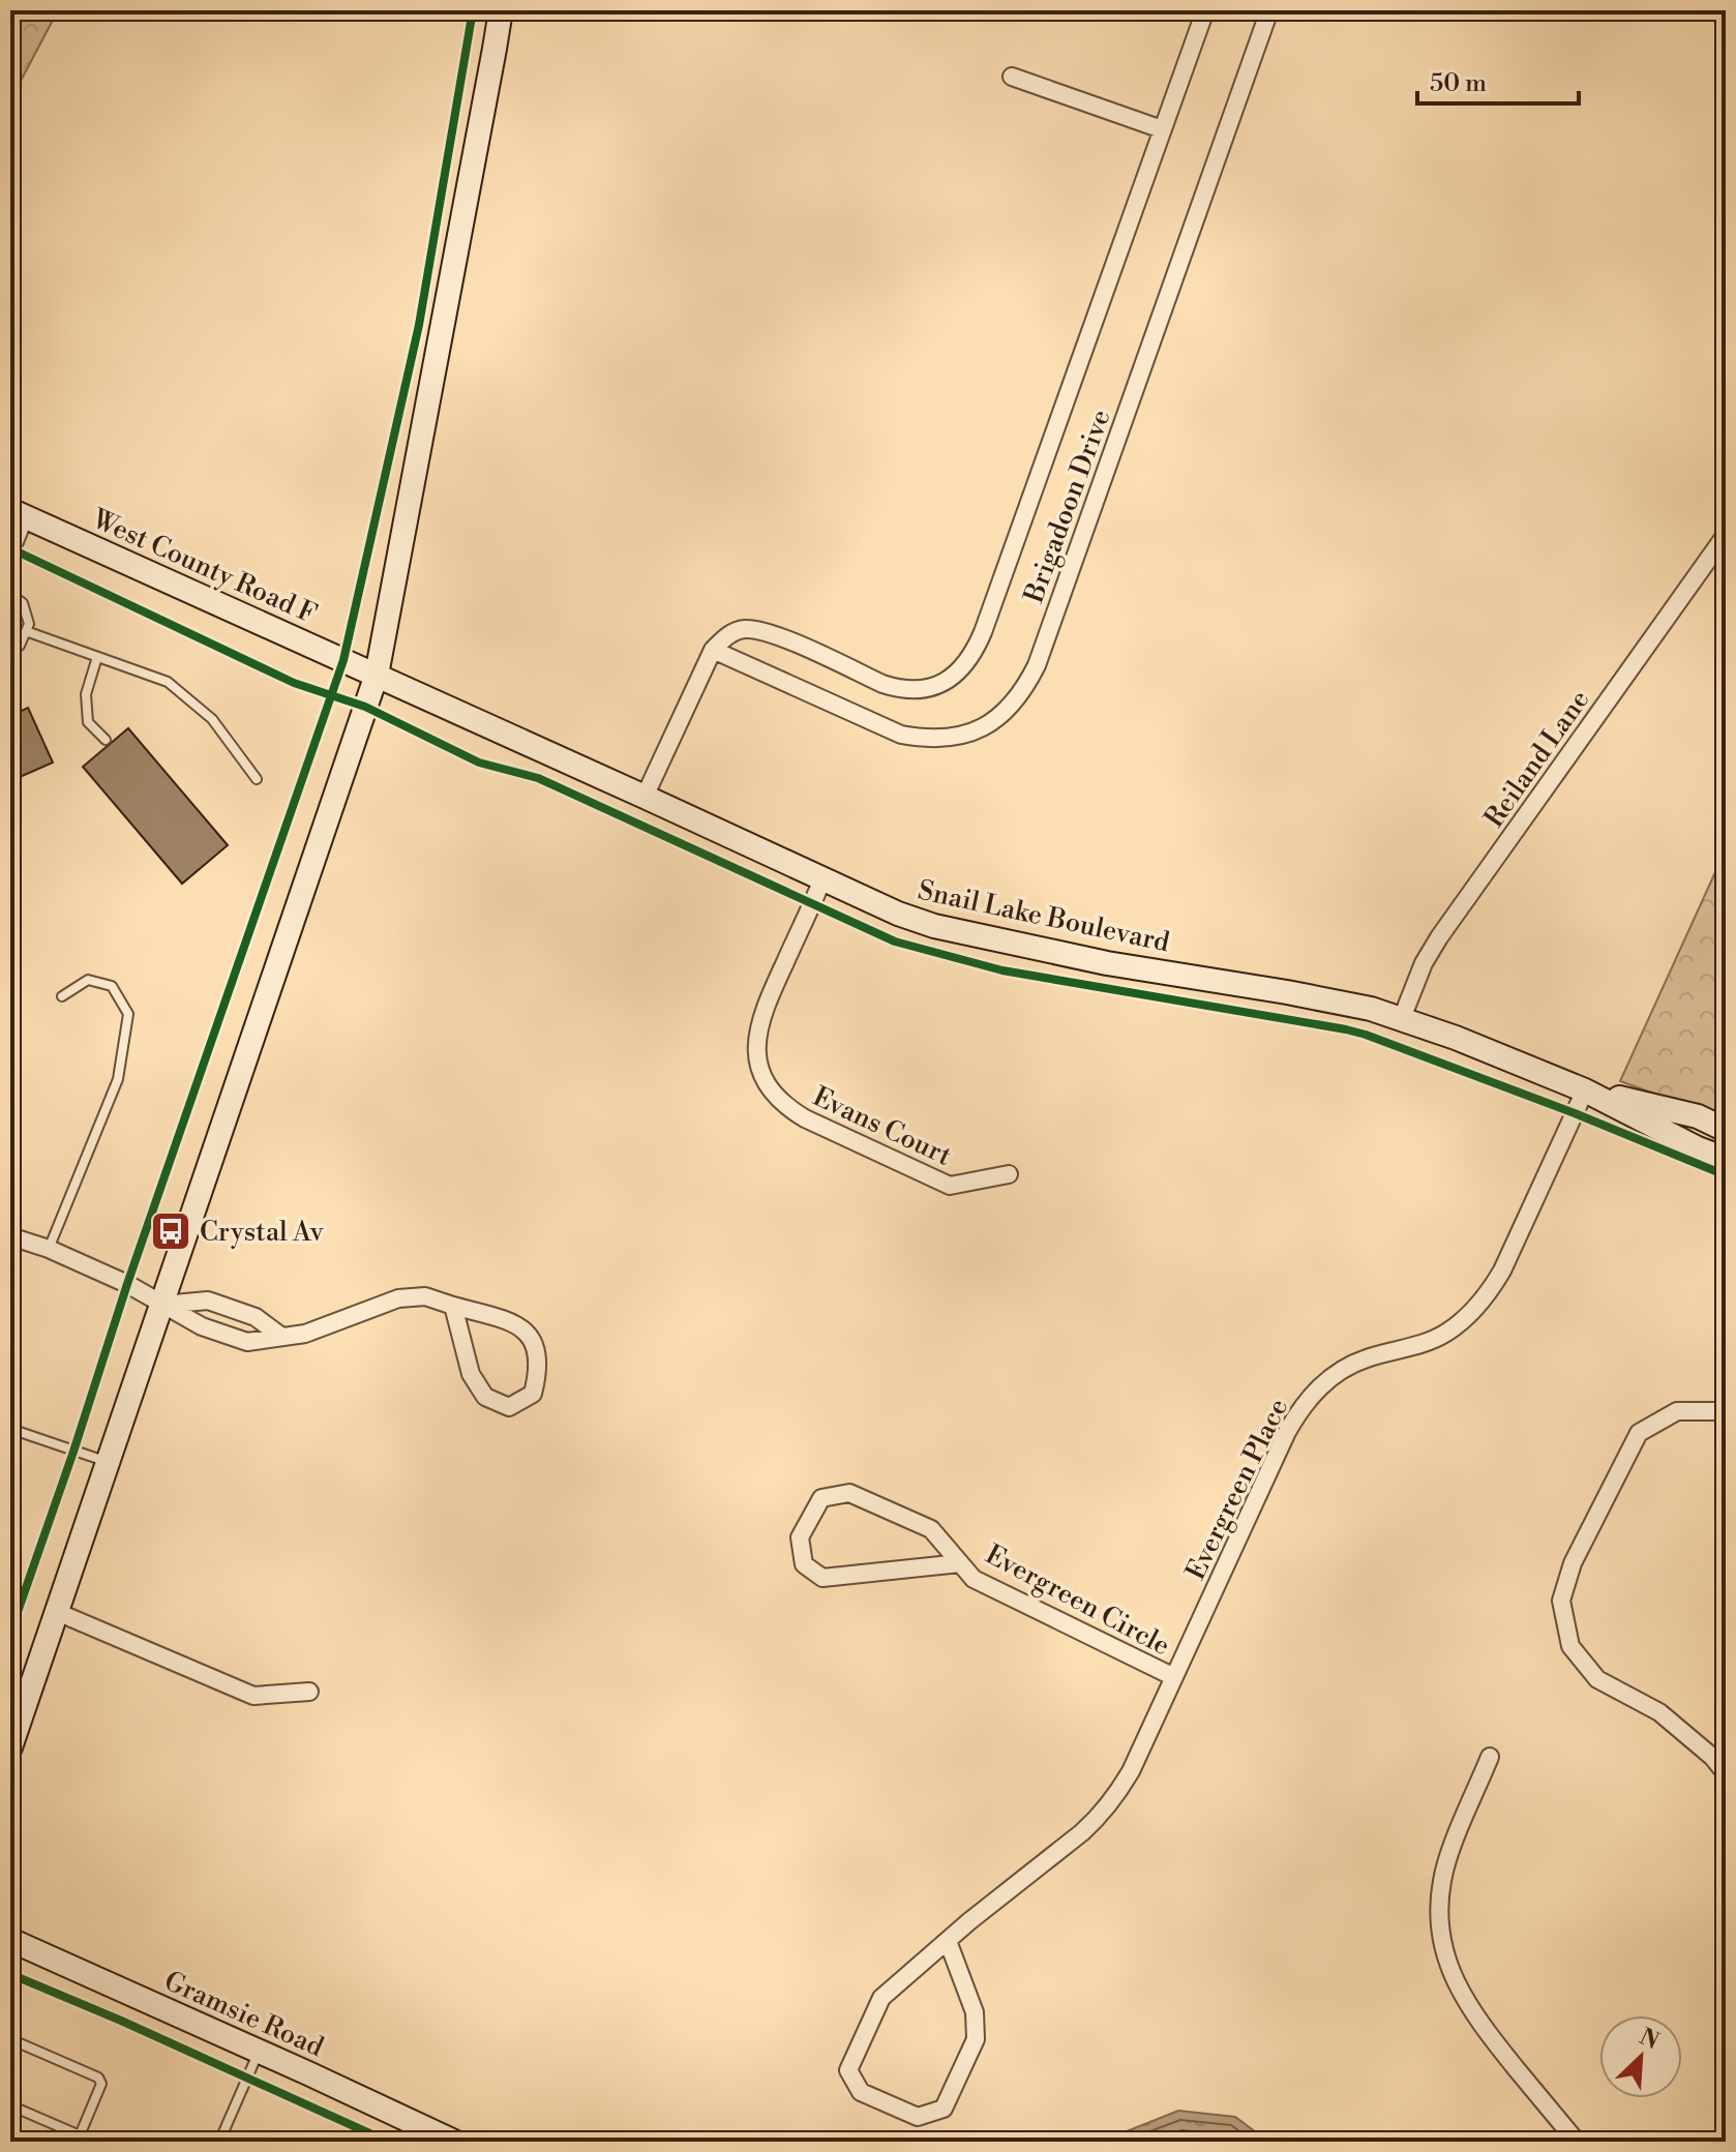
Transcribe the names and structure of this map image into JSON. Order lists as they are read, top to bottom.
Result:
{
  "streets": {
    "street": [
      "Brigadoon Drive",
      "West County Road F",
      "Reiland Lane",
      "Snail Lake Boulevard",
      "Evans Court",
      "Evergreen Place",
      "Evergreen Circle",
      "Gramsie Road"
    ]
  },
  "crossings": [
    ["West County Road F", "Snail Lake Boulevard"],
    ["Reiland Lane", "Snail Lake Boulevard"],
    ["Snail Lake Boulevard", "Evans Court"],
    ["Snail Lake Boulevard", "Evergreen Place"],
    ["Evergreen Place", "Evergreen Circle"]
  ],
  "places": {
    "bus stop": ["Crystal Av"]
  },
  "scale_bar": "50 m",
  "north": "top right"
}
